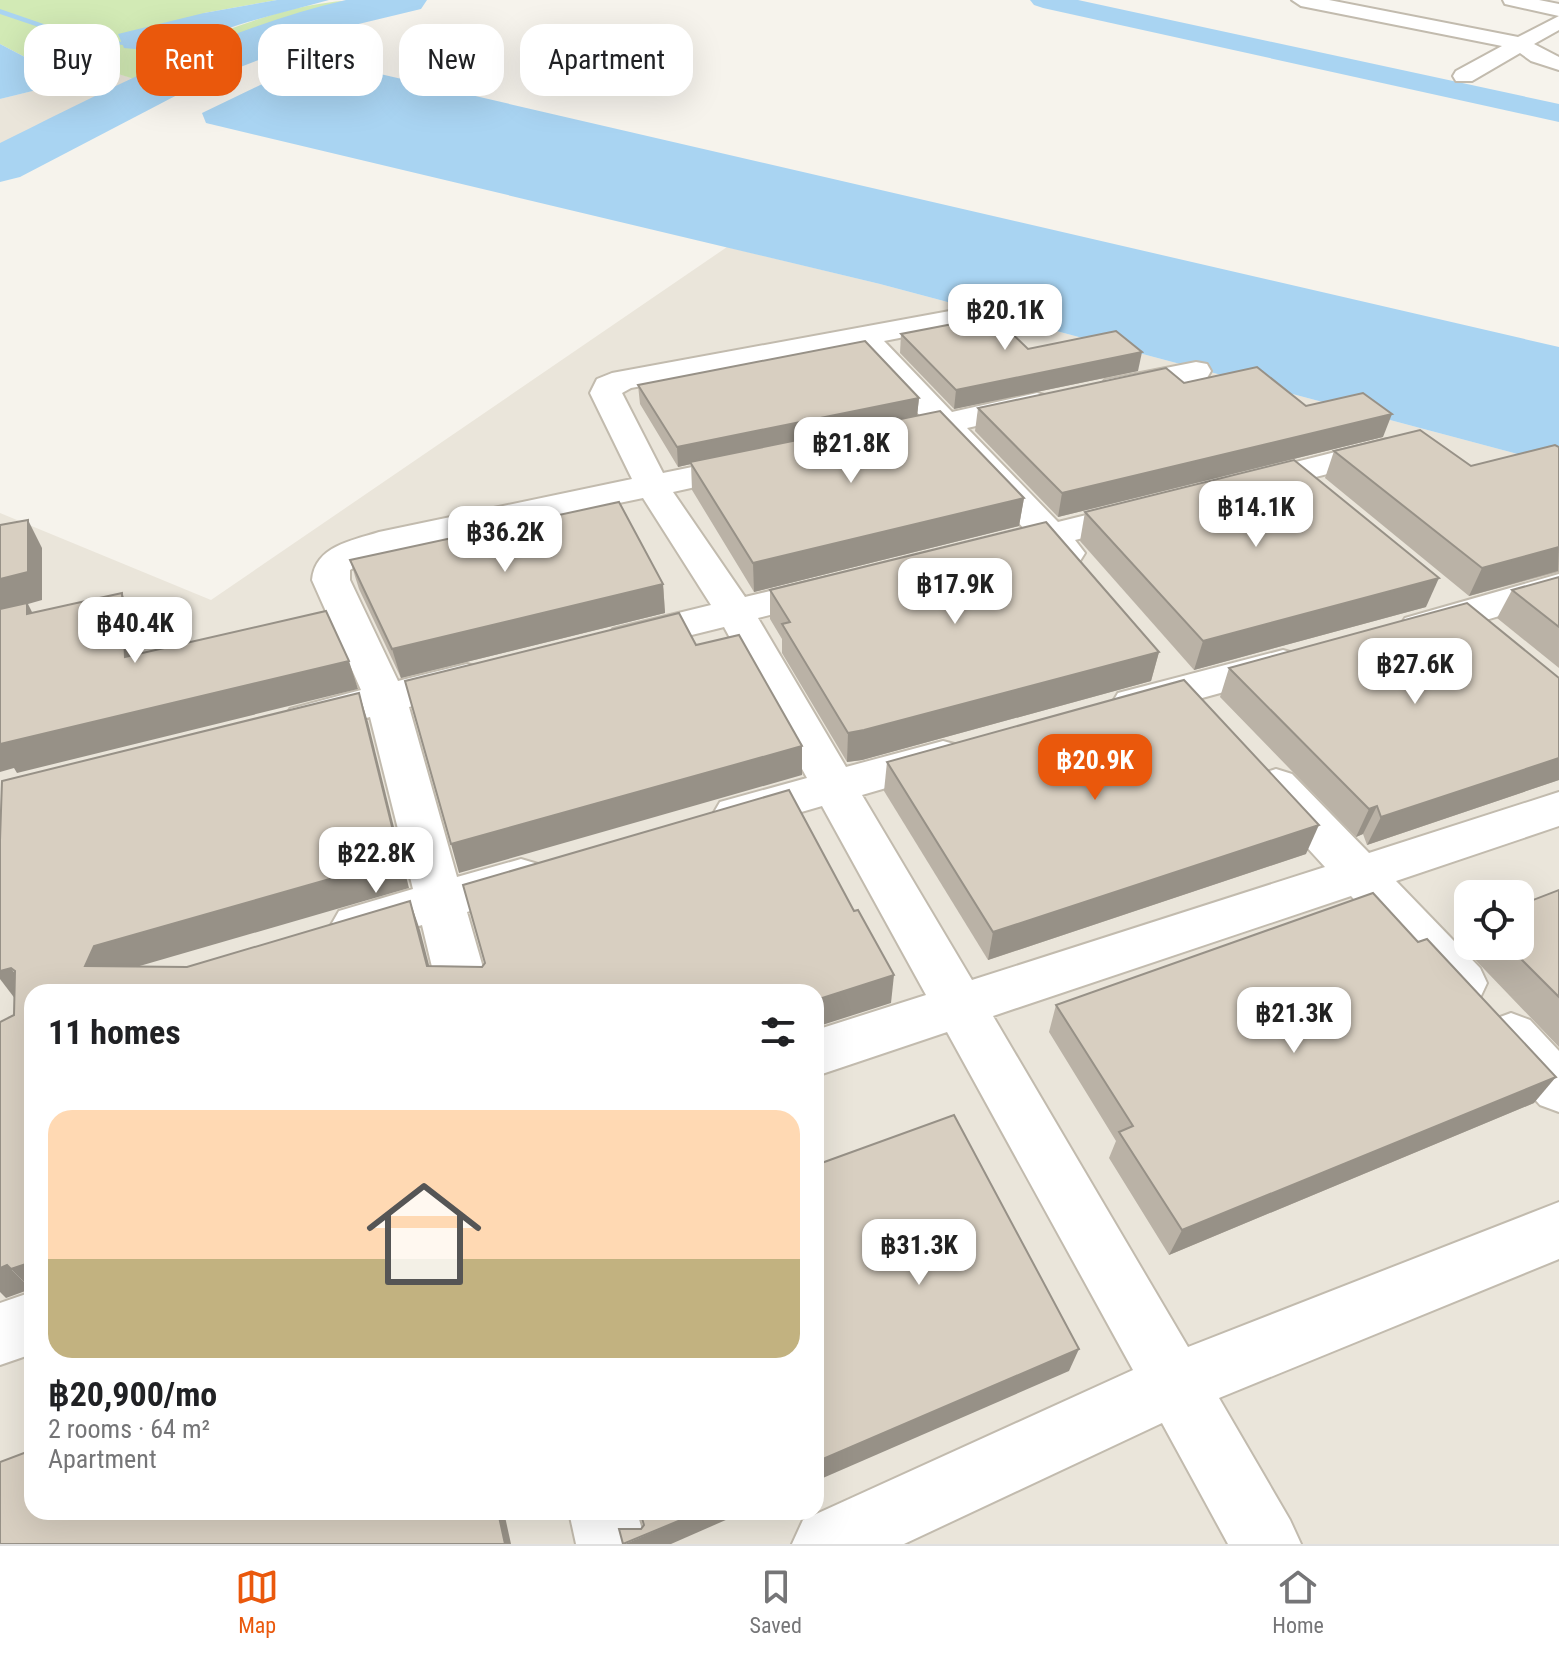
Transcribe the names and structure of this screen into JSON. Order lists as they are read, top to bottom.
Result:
{
  "page": {
    "chip": [
      "Buy",
      "Rent",
      "Filters",
      "New",
      "Apartment"
    ],
    "price": [
      "฿20.1K",
      "฿21.8K",
      "฿14.1K",
      "฿36.2K",
      "฿17.9K",
      "฿40.4K",
      "฿27.6K",
      "฿20.9K",
      "฿22.8K",
      "฿21.3K",
      "฿31.3K"
    ],
    "heading": "11 homes",
    "list": [
      {
        "name": "฿20,900/mo",
        "note": "2 rooms · 64 m² · Apartment"
      }
    ],
    "tabs": ["Map", "Saved", "Home"]
  }
}
